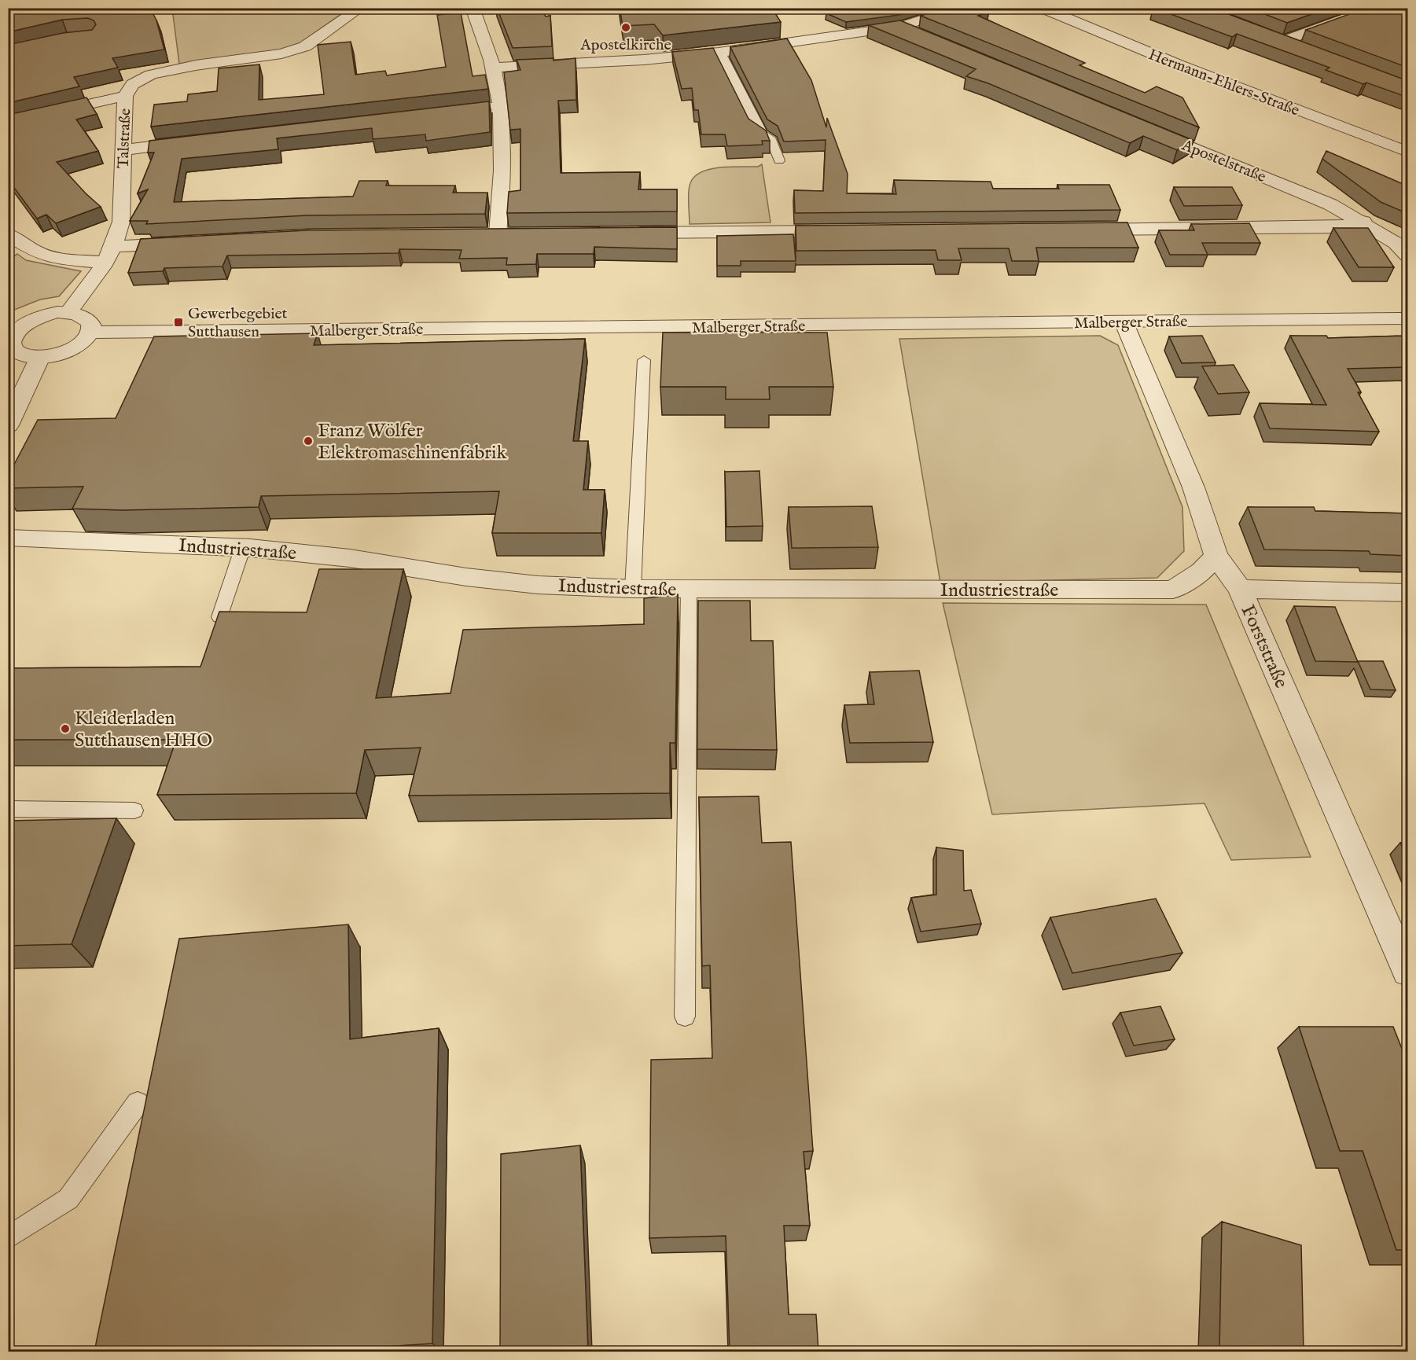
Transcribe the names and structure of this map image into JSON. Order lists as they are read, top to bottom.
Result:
{
  "streets": {
    "street": [
      "Hermann-Ehlers-Straße",
      "Talstraße",
      "Apostelstraße",
      "Malberger Straße",
      "Industriestraße",
      "Forststraße"
    ]
  },
  "crossings": [
    ["Malberger Straße", "Forststraße"],
    ["Industriestraße", "Forststraße"]
  ],
  "places": {
    "other": ["Apostelkirche", "Franz Wölfer Elektromaschinenfabrik", "Kleiderladen Sutthausen HHO"],
    "transit": ["Gewerbegebiet Sutthausen"]
  }
}
